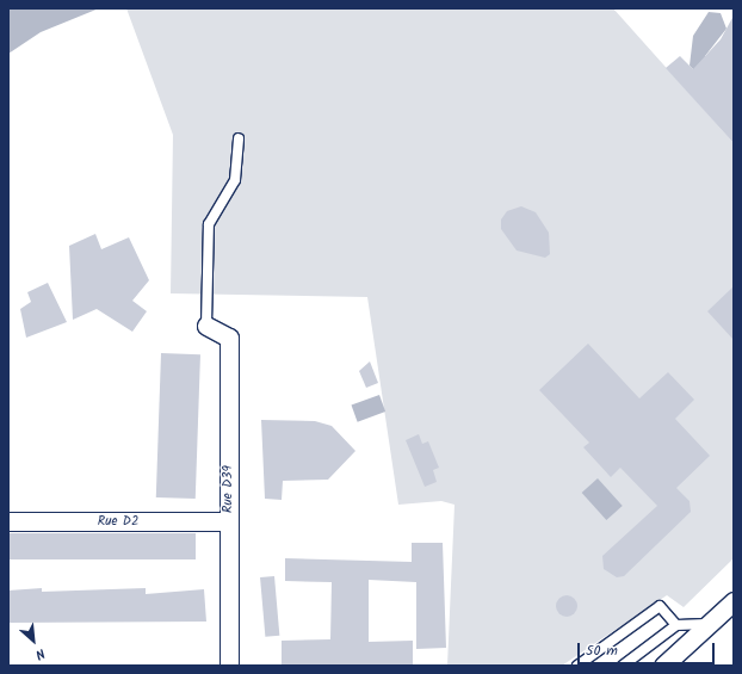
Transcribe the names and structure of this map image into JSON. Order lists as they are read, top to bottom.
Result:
{
  "streets": {
    "street": ["Rue D39", "Rue D2"]
  },
  "crossings": [
    ["Rue D39", "Rue D2"]
  ],
  "scale_bar": "50 m",
  "north": "bottom right"
}
